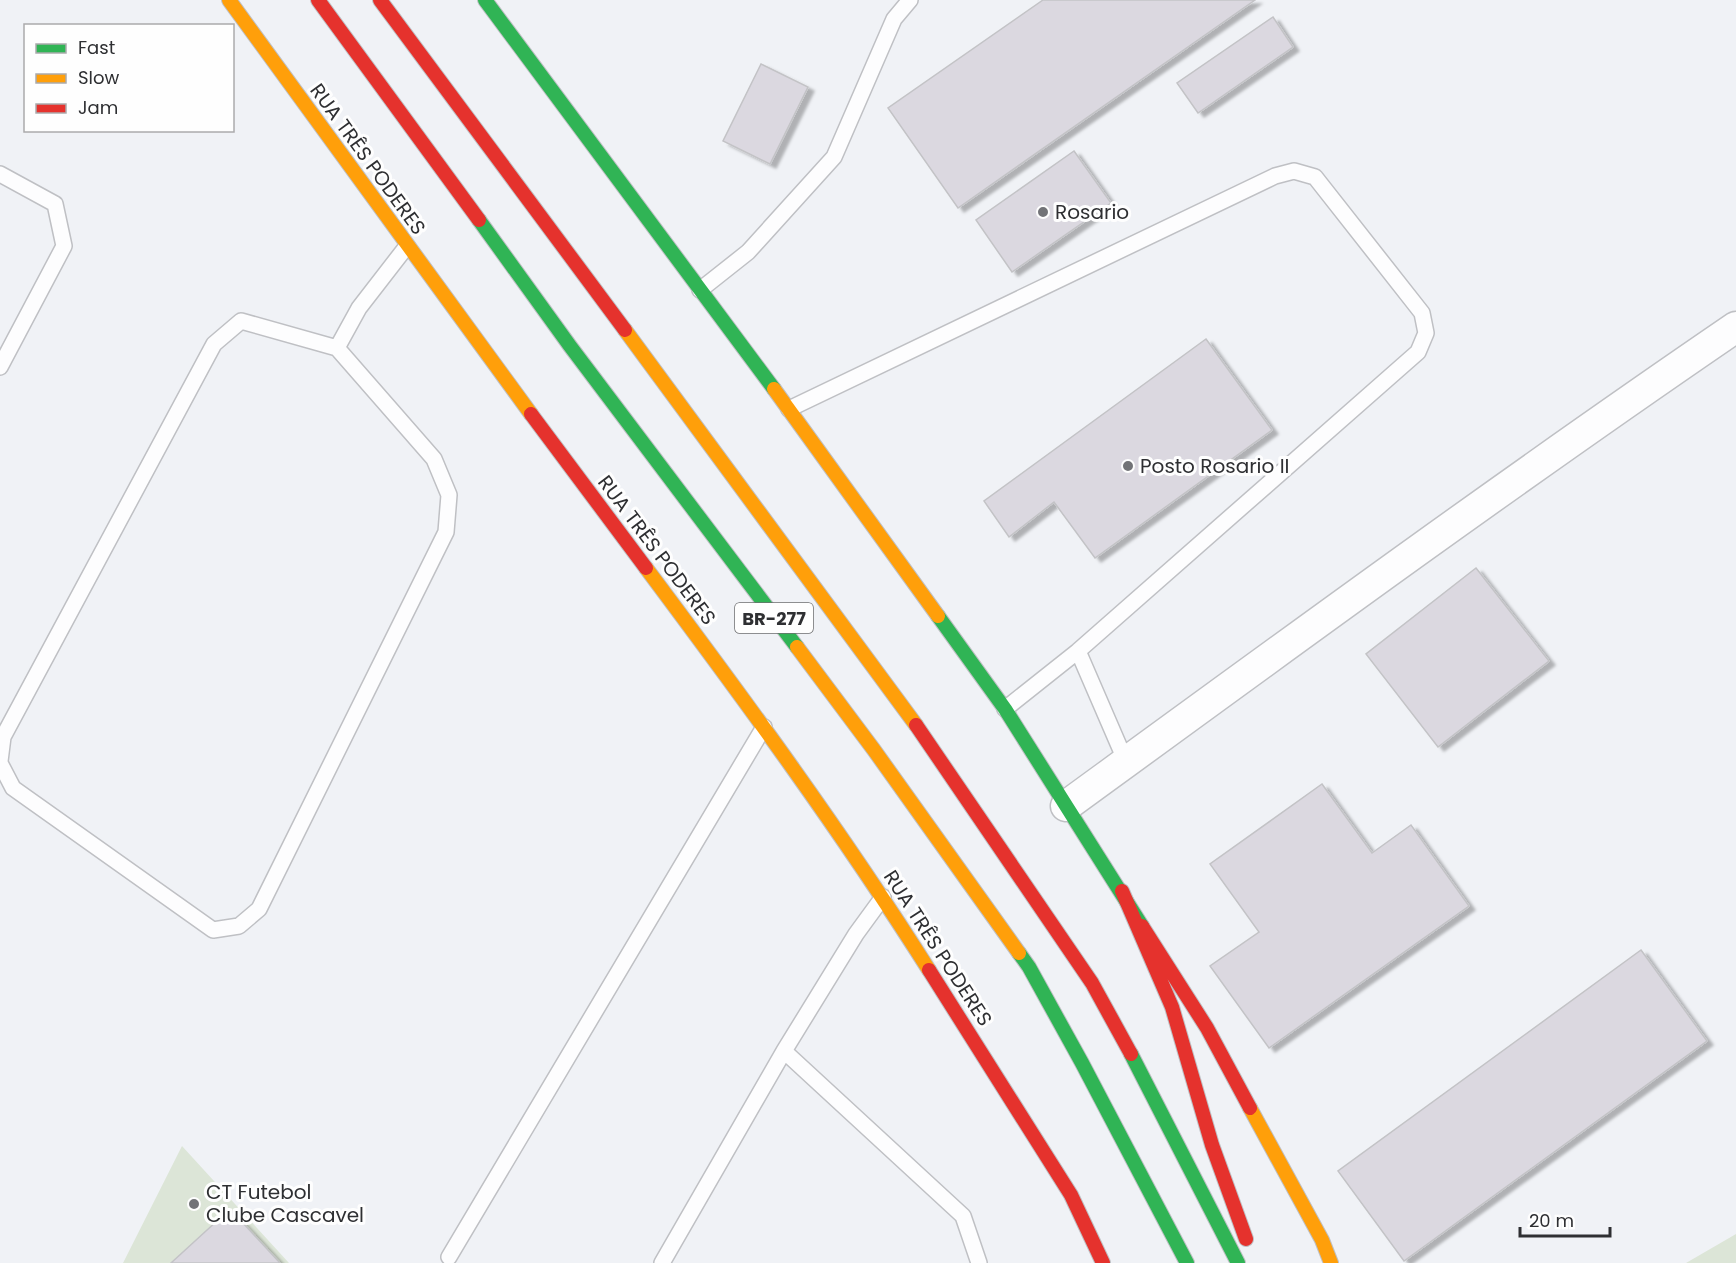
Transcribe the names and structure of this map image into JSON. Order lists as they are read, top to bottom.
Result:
{
  "streets": {
    "main road": ["RUA TRÊS PODERES", "BR-277"]
  },
  "places": ["Rosario", "Posto Rosario II", "CT Futebol Clube Cascavel"],
  "legend": ["Fast", "Slow", "Jam"],
  "scale_bar": "20 m"
}
